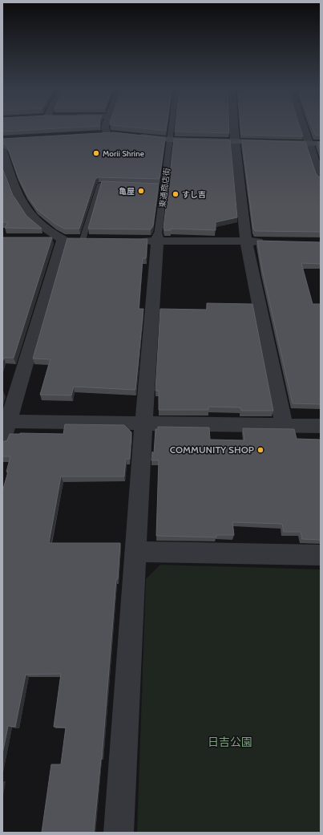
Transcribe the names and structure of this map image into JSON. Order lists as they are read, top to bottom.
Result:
{
  "streets": {
    "street": ["東通商店街"]
  },
  "parks": ["日吉公園"],
  "places": [
    "Morii Shrine",
    "亀屋",
    "すし吉",
    "COMMUNITY SHOP"
  ]
}
